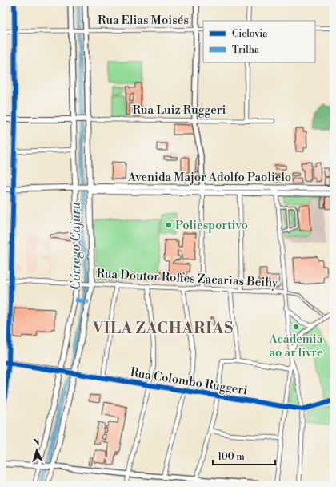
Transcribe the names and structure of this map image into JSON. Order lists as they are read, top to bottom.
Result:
{
  "streets": {
    "main road": ["Avenida Major Adolfo Paolielo"],
    "street": [
      "Rua Elias Moisés",
      "Rua Luiz Ruggeri",
      "Rua Doutor Roffes Zacarias Beihy",
      "Rua Colombo Ruggeri"
    ]
  },
  "districts": ["VILA ZACHARIAS"],
  "water": ["Córrego Cajuru"],
  "places": ["Poliesportivo", "Academia ao ar livre"],
  "legend": ["Ciclovia", "Trilha"],
  "scale_bar": "100 m",
  "north": "top"
}
